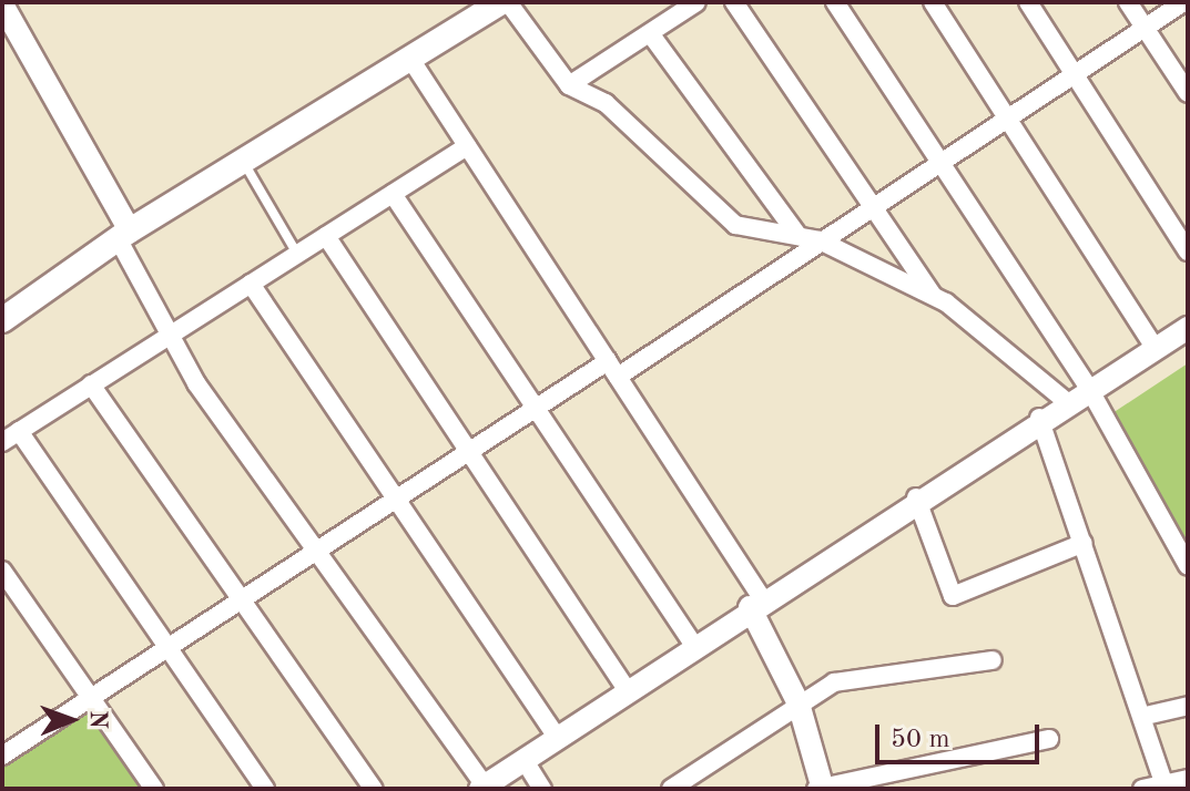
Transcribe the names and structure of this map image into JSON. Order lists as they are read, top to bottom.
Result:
{
  "scale_bar": "50 m",
  "north": "right"
}
